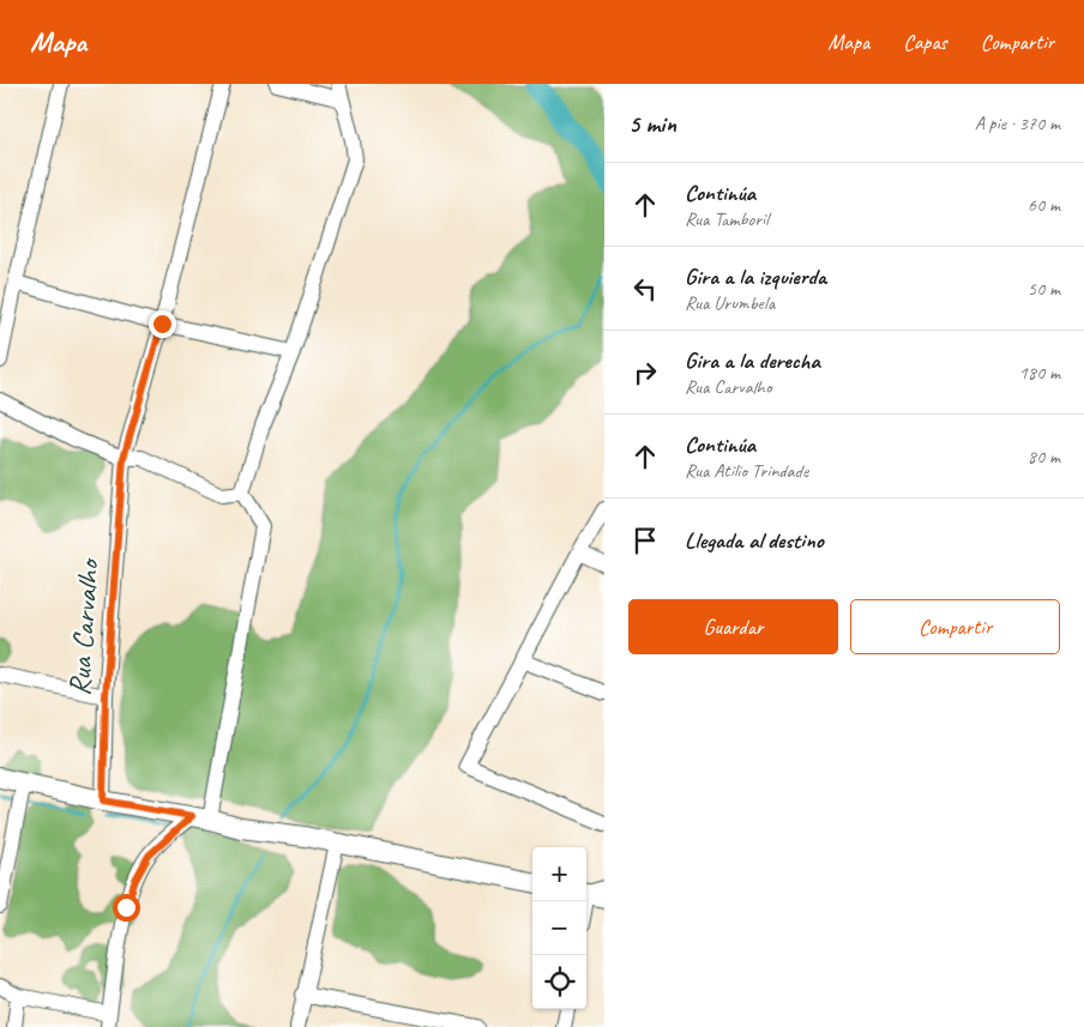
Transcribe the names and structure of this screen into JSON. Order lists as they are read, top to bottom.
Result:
{
  "streets": {
    "street": ["Rua Carvalho"]
  },
  "page": {
    "header": "Mapa",
    "nav": ["Mapa", "Capas", "Compartir"],
    "heading": ["5 min", "A pie · 370 m"],
    "list": [
      ["Continúa", "Rua Tamboril", "60 m"],
      ["Gira a la izquierda", "Rua Urumbela", "50 m"],
      ["Gira a la derecha", "Rua Carvalho", "180 m"],
      ["Continúa", "Rua Atilio Trindade", "80 m"],
      "Llegada al destino"
    ],
    "buttons": ["Guardar", "Compartir"],
    "map_buttons": ["+", "−"]
  }
}
